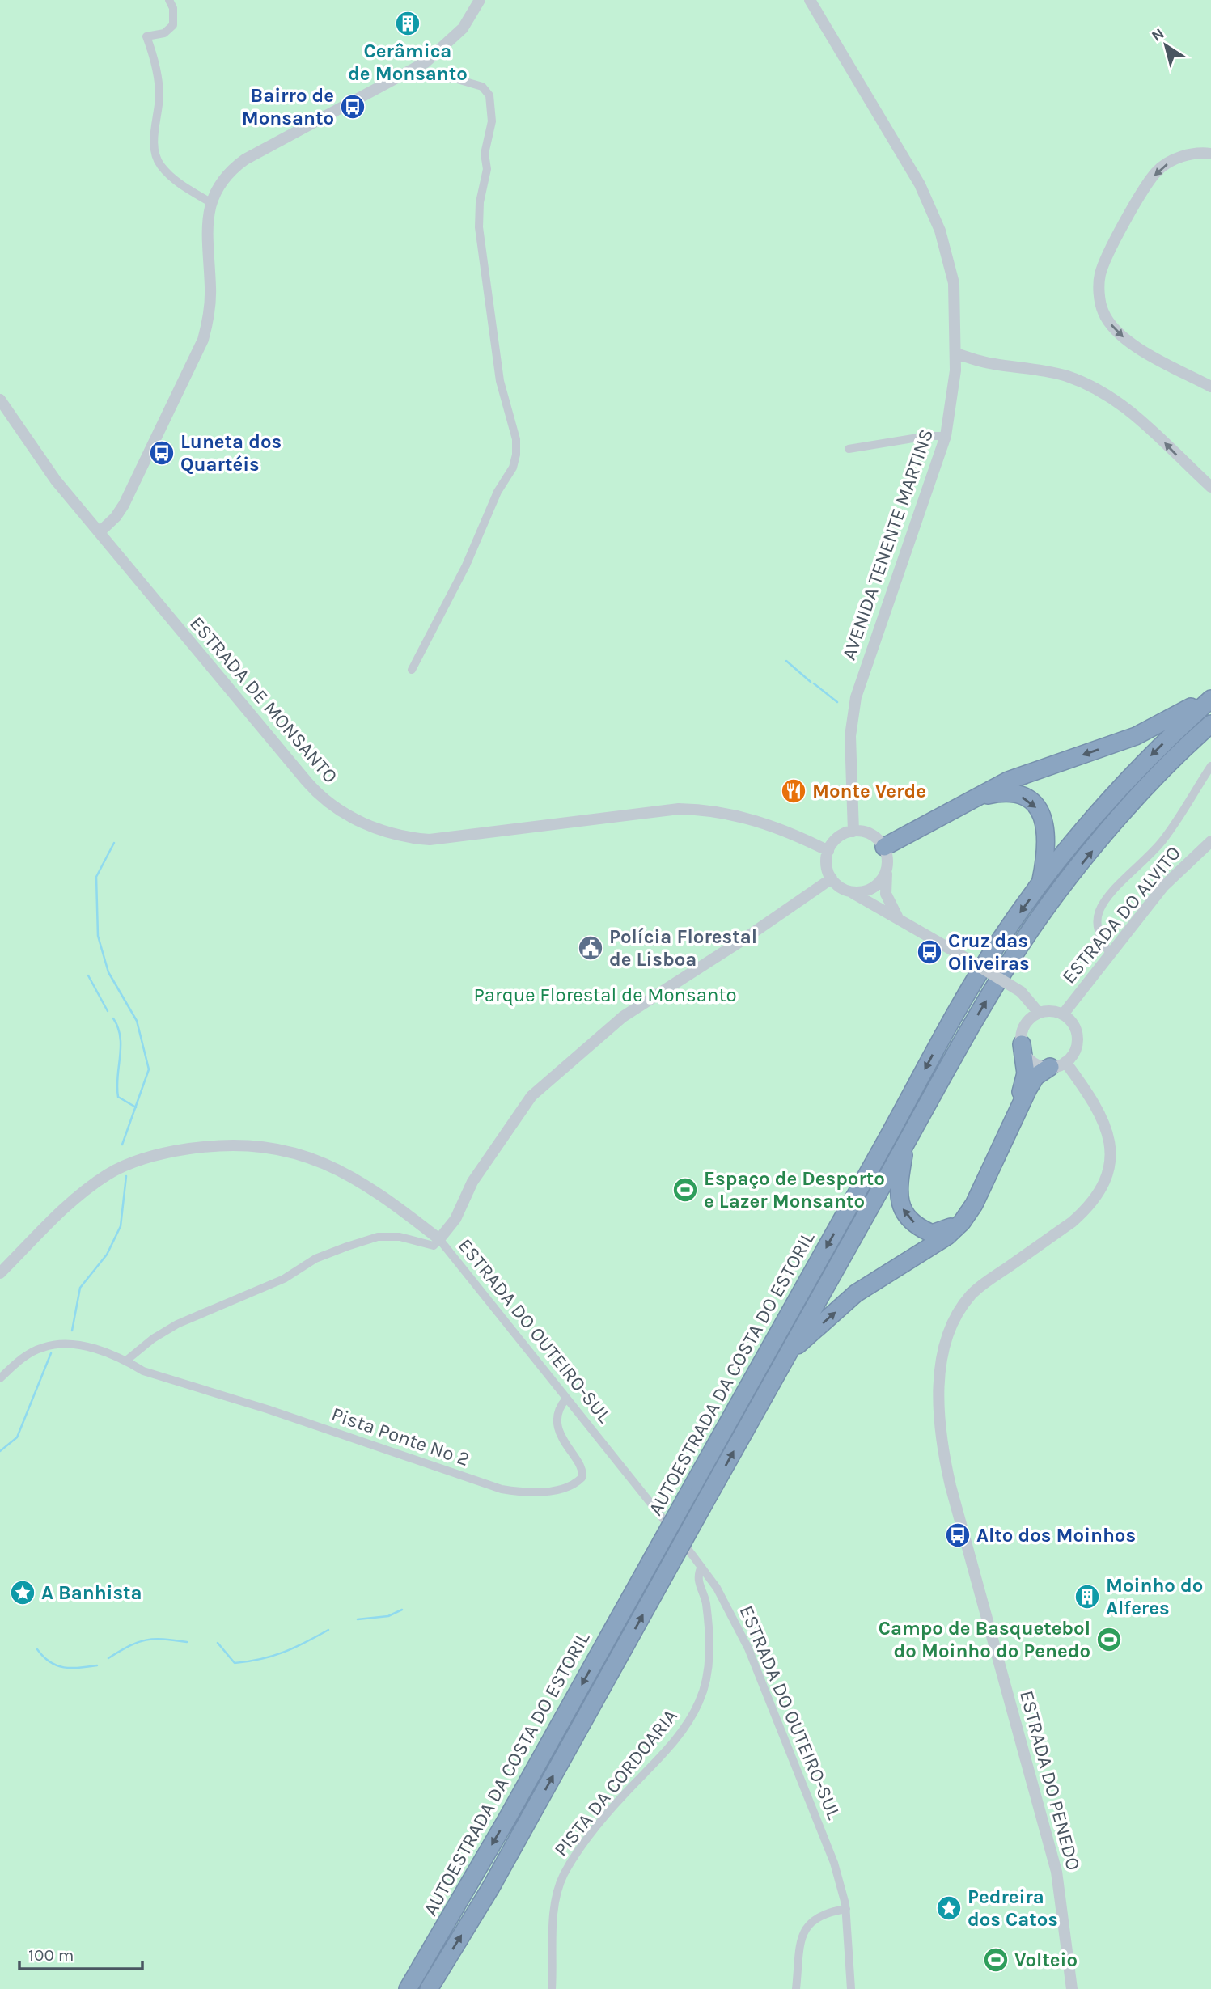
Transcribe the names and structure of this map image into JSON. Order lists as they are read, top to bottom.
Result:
{
  "streets": {
    "highway": ["AUTOESTRADA DA COSTA DO ESTORIL"],
    "street": [
      "AVENIDA TENENTE MARTINS",
      "ESTRADA DE MONSANTO",
      "ESTRADA DO ALVITO",
      "ESTRADA DO OUTEIRO-SUL",
      "Pista Ponte Nº 2",
      "ESTRADA DO PENEDO",
      "PISTA DA CORDOARIA"
    ]
  },
  "crossings": [
    ["AVENIDA TENENTE MARTINS", "ESTRADA DE MONSANTO"],
    ["ESTRADA DO ALVITO", "ESTRADA DO PENEDO"],
    ["ESTRADA DO OUTEIRO-SUL", "Pista Ponte Nº 2"],
    ["ESTRADA DO OUTEIRO-SUL", "PISTA DA CORDOARIA"]
  ],
  "parks": ["Parque Florestal de Monsanto"],
  "places": {
    "building": ["Cerâmica de Monsanto", "Moinho do Alferes"],
    "bus stop": [
      "Bairro de Monsanto",
      "Luneta dos Quartéis",
      "Cruz das Oliveiras",
      "Alto dos Moinhos"
    ],
    "restaurant": ["Monte Verde"],
    "public building": ["Polícia Florestal de Lisboa"],
    "sports": ["Espaço de Desporto e Lazer Monsanto", "Campo de Basquetebol do Moinho do Penedo", "Volteio"],
    "place": ["A Banhista", "Pedreira dos Catos"]
  },
  "scale_bar": "100 m",
  "north": "top left"
}
